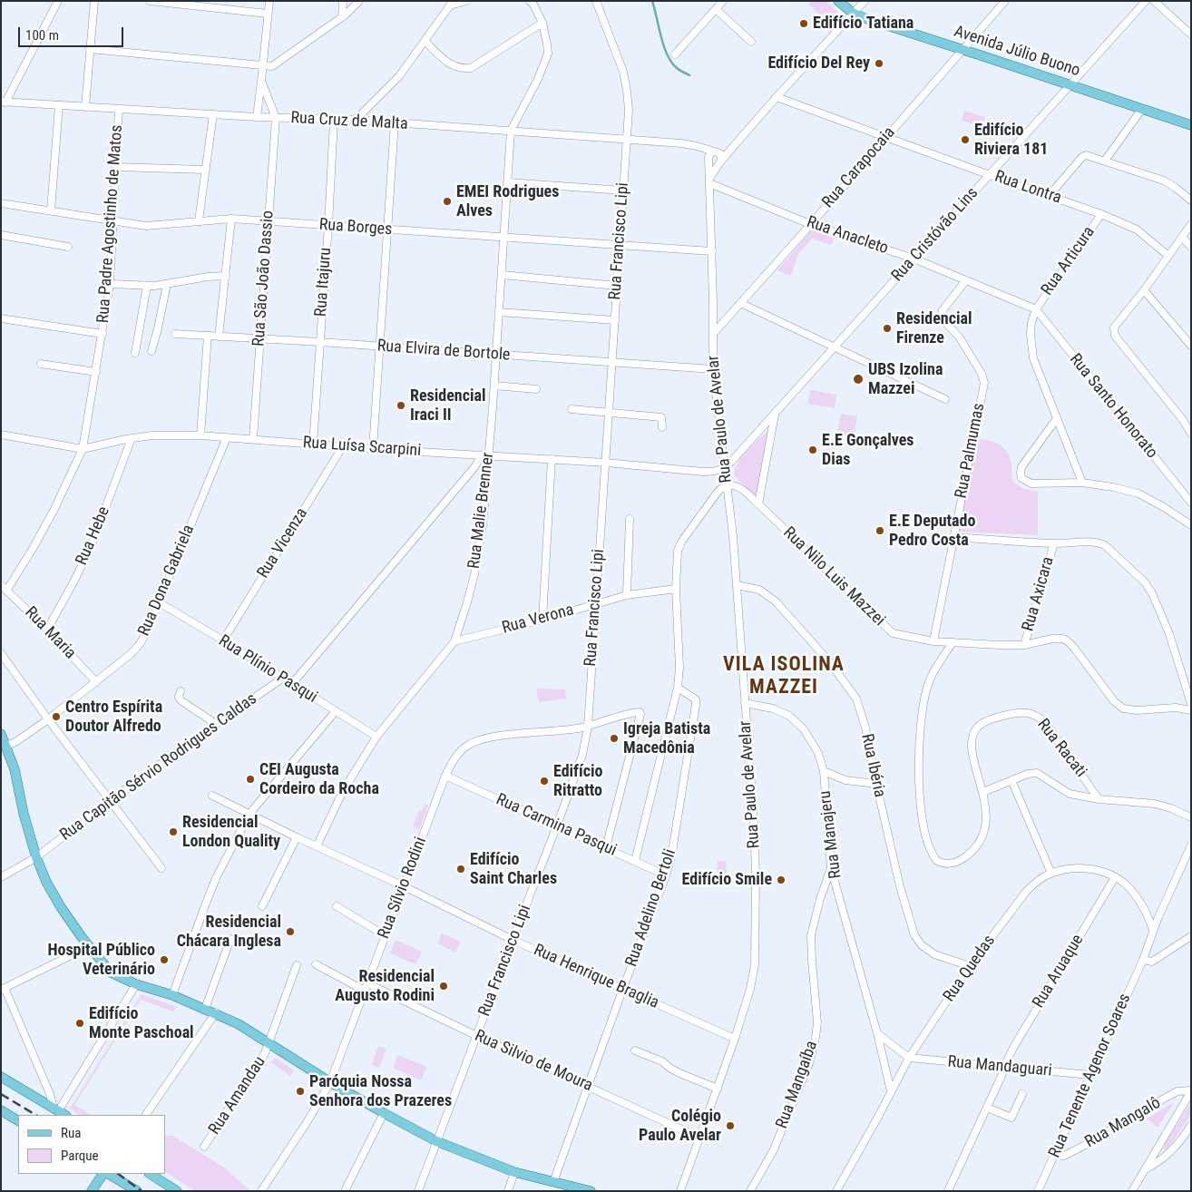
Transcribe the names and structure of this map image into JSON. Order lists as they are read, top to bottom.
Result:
{
  "streets": {
    "main road": ["Avenida Júlio Buono"],
    "street": [
      "Rua Cruz de Malta",
      "Rua Carapocaia",
      "Rua Lontra",
      "Rua Padre Agostinho de Matos",
      "Rua Borges",
      "Rua Cristóvão Lins",
      "Rua Anacleto",
      "Rua Francisco Lipi",
      "Rua Articura",
      "Rua São João Dassio",
      "Rua Itajuru",
      "Rua Elvira de Bortole",
      "Rua Santo Honorato",
      "Rua Paulo de Avelar",
      "Rua Luísa Scarpini",
      "Rua Palmumas",
      "Rua Malie Brenner",
      "Rua Hebe",
      "Rua Vicenza",
      "Rua Nilo Luis Mazzei",
      "Rua Dona Gabriela",
      "Rua Axicara",
      "Rua Verona",
      "Rua Maria",
      "Rua Plínio Pasqui",
      "Rua Racati",
      "Rua Ibéria",
      "Rua Capitão Sérvio Rodrigues Caldas",
      "Rua Carmina Pasqui",
      "Rua Manajeru",
      "Rua Sílvio Rodini",
      "Rua Adelino Bertoli",
      "Rua Quedas",
      "Rua Aruaque",
      "Rua Henrique Braglia",
      "Rua Silvio de Moura",
      "Rua Mandaguari",
      "Rua Tenente Agenor Soares",
      "Rua Mangaíba",
      "Rua Amandau",
      "Rua Mangalô"
    ]
  },
  "crossings": [
    ["Avenida Júlio Buono", "Rua Carapocaia"],
    ["Avenida Júlio Buono", "Rua Cristóvão Lins"],
    ["Rua Cruz de Malta", "Rua Padre Agostinho de Matos"],
    ["Rua Cruz de Malta", "Rua Francisco Lipi"],
    ["Rua Cruz de Malta", "Rua São João Dassio"],
    ["Rua Cruz de Malta", "Rua Itajuru"],
    ["Rua Cruz de Malta", "Rua Paulo de Avelar"],
    ["Rua Cruz de Malta", "Rua Malie Brenner"],
    ["Rua Carapocaia", "Rua Lontra"],
    ["Rua Carapocaia", "Rua Anacleto"],
    ["Rua Carapocaia", "Rua Paulo de Avelar"],
    ["Rua Lontra", "Rua Cristóvão Lins"],
    ["Rua Lontra", "Rua Articura"],
    ["Rua Padre Agostinho de Matos", "Rua Borges"],
    ["Rua Padre Agostinho de Matos", "Rua Luísa Scarpini"],
    ["Rua Padre Agostinho de Matos", "Rua Maria"],
    ["Rua Borges", "Rua Francisco Lipi"],
    ["Rua Borges", "Rua São João Dassio"],
    ["Rua Borges", "Rua Itajuru"],
    ["Rua Borges", "Rua Paulo de Avelar"],
    ["Rua Borges", "Rua Malie Brenner"],
    ["Rua Cristóvão Lins", "Rua Anacleto"],
    ["Rua Cristóvão Lins", "Rua Paulo de Avelar"],
    ["Rua Cristóvão Lins", "Rua Luísa Scarpini"],
    ["Rua Anacleto", "Rua Articura"],
    ["Rua Anacleto", "Rua Santo Honorato"],
    ["Rua Anacleto", "Rua Paulo de Avelar"],
    ["Rua Anacleto", "Rua Palmumas"],
    ["Rua Francisco Lipi", "Rua Elvira de Bortole"],
    ["Rua Francisco Lipi", "Rua Luísa Scarpini"],
    ["Rua Francisco Lipi", "Rua Verona"],
    ["Rua Francisco Lipi", "Rua Carmina Pasqui"],
    ["Rua Francisco Lipi", "Rua Sílvio Rodini"],
    ["Rua Francisco Lipi", "Rua Henrique Braglia"],
    ["Rua Francisco Lipi", "Rua Silvio de Moura"],
    ["Rua Articura", "Rua Santo Honorato"],
    ["Rua São João Dassio", "Rua Elvira de Bortole"],
    ["Rua São João Dassio", "Rua Luísa Scarpini"],
    ["Rua Itajuru", "Rua Elvira de Bortole"],
    ["Rua Itajuru", "Rua Luísa Scarpini"],
    ["Rua Elvira de Bortole", "Rua Paulo de Avelar"],
    ["Rua Elvira de Bortole", "Rua Malie Brenner"],
    ["Rua Paulo de Avelar", "Rua Luísa Scarpini"],
    ["Rua Paulo de Avelar", "Rua Nilo Luis Mazzei"],
    ["Rua Paulo de Avelar", "Rua Ibéria"],
    ["Rua Paulo de Avelar", "Rua Manajeru"],
    ["Rua Paulo de Avelar", "Rua Henrique Braglia"],
    ["Rua Paulo de Avelar", "Rua Silvio de Moura"],
    ["Rua Luísa Scarpini", "Rua Malie Brenner"],
    ["Rua Luísa Scarpini", "Rua Hebe"],
    ["Rua Luísa Scarpini", "Rua Vicenza"],
    ["Rua Luísa Scarpini", "Rua Dona Gabriela"],
    ["Rua Palmumas", "Rua Nilo Luis Mazzei"],
    ["Rua Malie Brenner", "Rua Verona"],
    ["Rua Malie Brenner", "Rua Plínio Pasqui"],
    ["Rua Malie Brenner", "Rua Henrique Braglia"],
    ["Rua Hebe", "Rua Maria"],
    ["Rua Vicenza", "Rua Plínio Pasqui"],
    ["Rua Nilo Luis Mazzei", "Rua Axicara"],
    ["Rua Nilo Luis Mazzei", "Rua Racati"],
    ["Rua Dona Gabriela", "Rua Maria"],
    ["Rua Dona Gabriela", "Rua Plínio Pasqui"],
    ["Rua Plínio Pasqui", "Rua Capitão Sérvio Rodrigues Caldas"],
    ["Rua Ibéria", "Rua Quedas"],
    ["Rua Carmina Pasqui", "Rua Sílvio Rodini"],
    ["Rua Carmina Pasqui", "Rua Adelino Bertoli"],
    ["Rua Manajeru", "Rua Quedas"],
    ["Rua Manajeru", "Rua Mangaíba"],
    ["Rua Sílvio Rodini", "Rua Henrique Braglia"],
    ["Rua Sílvio Rodini", "Rua Silvio de Moura"],
    ["Rua Adelino Bertoli", "Rua Henrique Braglia"],
    ["Rua Adelino Bertoli", "Rua Silvio de Moura"],
    ["Rua Quedas", "Rua Aruaque"],
    ["Rua Quedas", "Rua Mandaguari"],
    ["Rua Quedas", "Rua Tenente Agenor Soares"],
    ["Rua Aruaque", "Rua Mandaguari"],
    ["Rua Mandaguari", "Rua Tenente Agenor Soares"],
    ["Rua Tenente Agenor Soares", "Rua Mangalô"]
  ],
  "districts": ["VILA ISOLINA MAZZEI"],
  "places": [
    "Edifício Tatiana",
    "Edifício Del Rey",
    "Edifício Riviera 181",
    "EMEI Rodrigues Alves",
    "Residencial Firenze",
    "UBS Izolina Mazzei",
    "Residencial Iraci II",
    "E.E Gonçalves Dias",
    "E.E Deputado Pedro Costa",
    "Centro Espírita Doutor Alfredo",
    "Igreja Batista Macedônia",
    "CEI Augusta Cordeiro da Rocha",
    "Edifício Ritratto",
    "Residencial London Quality",
    "Edifício Saint Charles",
    "Edifício Smile",
    "Residencial Chácara Inglesa",
    "Hospital Público Veterinário",
    "Residencial Augusto Rodini",
    "Edifício Monte Paschoal",
    "Paróquia Nossa Senhora dos Prazeres",
    "Colégio Paulo Avelar"
  ],
  "legend": ["Rua", "Parque"],
  "scale_bar": "100 m"
}
